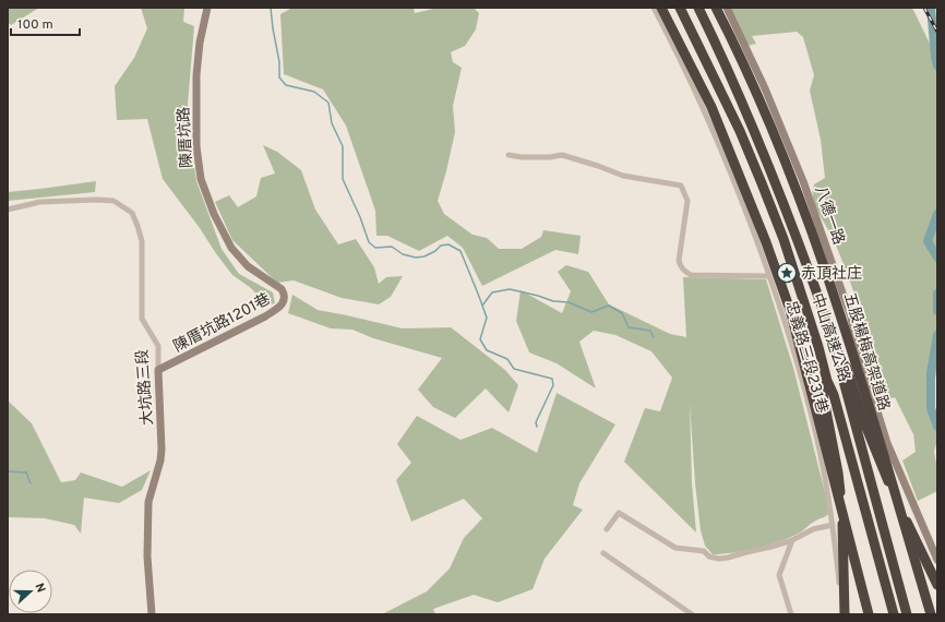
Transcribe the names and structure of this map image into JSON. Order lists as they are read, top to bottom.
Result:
{
  "streets": {
    "highway": ["中山高速公路", "五股楊梅高架道路"],
    "street": [
      "陳厝坑路",
      "八德一路",
      "陳厝坑路1201巷",
      "忠義路三段231巷",
      "大坑路三段"
    ]
  },
  "crossings": [
    ["陳厝坑路", "陳厝坑路1201巷"],
    ["陳厝坑路1201巷", "大坑路三段"]
  ],
  "places": {
    "place": ["赤頂社庄"]
  },
  "scale_bar": "100 m",
  "north": "right"
}
